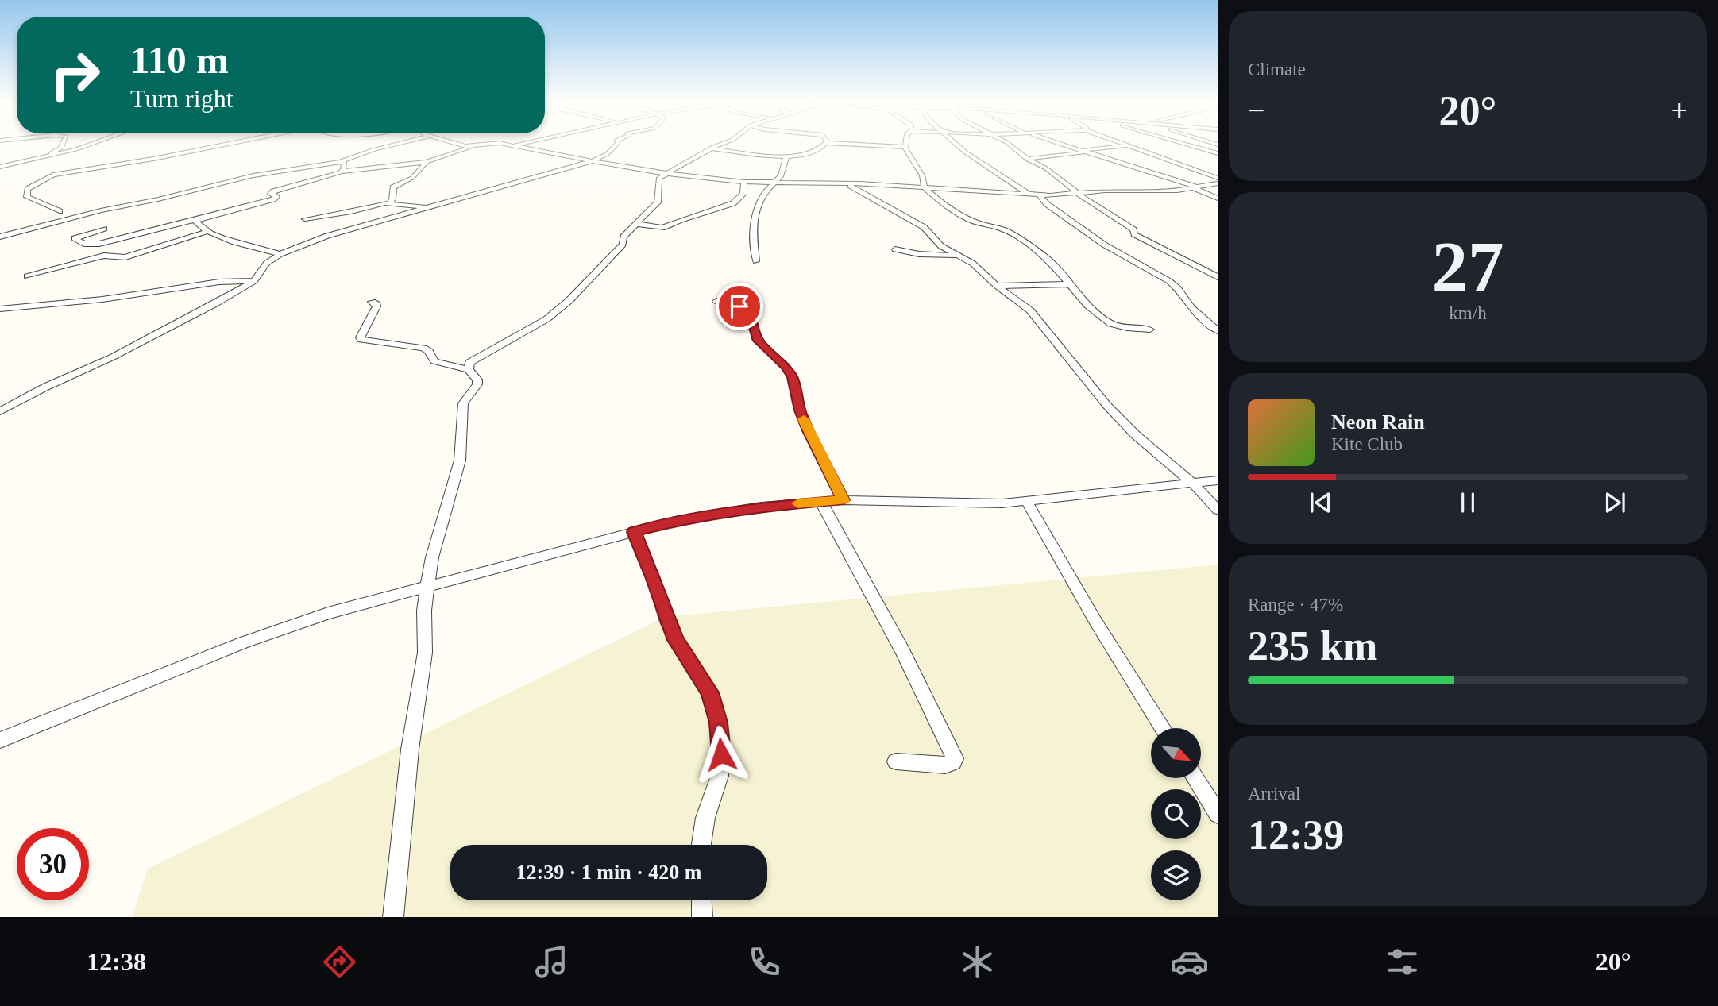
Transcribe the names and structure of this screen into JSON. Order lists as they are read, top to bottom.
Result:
{
  "north": "bottom right",
  "page": {
    "tile": [
      "Climate",
      ["27", "km/h"],
      ["Range · 47%", "235 km"],
      ["Arrival", "12:39"]
    ],
    "turn": ["110 m", "Turn right"],
    "heat": ["−", "20°", "+"],
    "song": ["Neon Rain", "Kite Club"],
    "limit": "30",
    "trip": "12:39 · 1 min · 420 m",
    "tabs": ["12:38", "20°"]
  }
}
